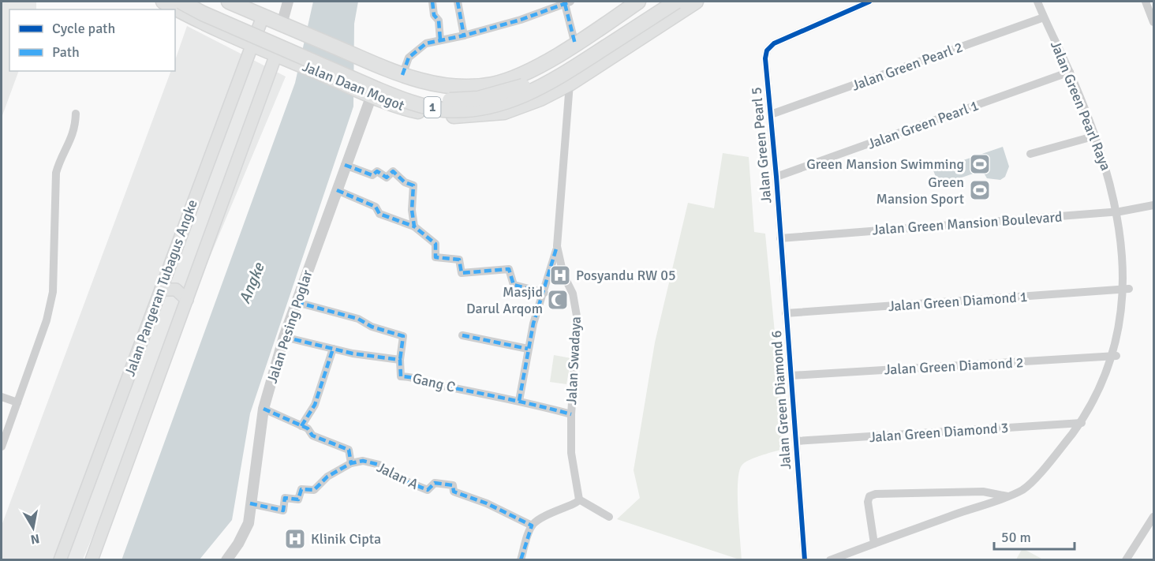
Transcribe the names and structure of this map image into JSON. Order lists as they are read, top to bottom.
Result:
{
  "streets": {
    "highway": ["Jalan Daan Mogot", "1"],
    "main road": ["Jalan Pangeran Tubagus Angke"],
    "street": [
      "Jalan Green Pearl 2",
      "Jalan Green Pearl Raya",
      "Jalan Green Pearl 1",
      "Jalan Green Pearl 5",
      "Jalan Green Mansion Boulevard",
      "Jalan Green Diamond 1",
      "Jalan Pesing Poglar",
      "Jalan Swadaya",
      "Jalan Green Diamond 2",
      "Gang C",
      "Jalan Green Diamond 6",
      "Jalan Green Diamond 3",
      "Jalan A"
    ]
  },
  "crossings": [
    ["Jalan Green Pearl 2", "Jalan Green Pearl Raya"],
    ["Jalan Green Pearl 2", "Jalan Green Pearl 5"],
    ["Jalan Daan Mogot", "Jalan Pangeran Tubagus Angke"],
    ["Jalan Daan Mogot", "Jalan Pesing Poglar"],
    ["Jalan Daan Mogot", "Jalan Swadaya"],
    ["Jalan Green Pearl Raya", "Jalan Green Pearl 1"],
    ["Jalan Green Pearl Raya", "Jalan Green Mansion Boulevard"],
    ["Jalan Green Pearl Raya", "Jalan Green Diamond 1"],
    ["Jalan Green Pearl Raya", "Jalan Green Diamond 2"],
    ["Jalan Green Pearl Raya", "Jalan Green Diamond 3"],
    ["Jalan Green Pearl 1", "Jalan Green Pearl 5"],
    ["Jalan Green Pearl 5", "Jalan Green Mansion Boulevard"],
    ["Jalan Green Pearl 5", "Jalan Green Diamond 6"],
    ["Jalan Green Mansion Boulevard", "Jalan Green Diamond 6"],
    ["Jalan Green Diamond 1", "Jalan Green Diamond 6"],
    ["Jalan Pesing Poglar", "Gang C"],
    ["Jalan Swadaya", "Gang C"],
    ["Jalan Green Diamond 2", "Jalan Green Diamond 6"],
    ["Jalan Green Diamond 6", "Jalan Green Diamond 3"]
  ],
  "water": ["Angke"],
  "places": {
    "sports": ["Green Mansion Swimming", "Green Mansion Sport"],
    "hospital": ["Posyandu RW 05", "Klinik Cipta"],
    "mosque": ["Masjid Darul Arqom"]
  },
  "legend": ["Cycle path", "Path"],
  "scale_bar": "50 m",
  "north": "bottom"
}
